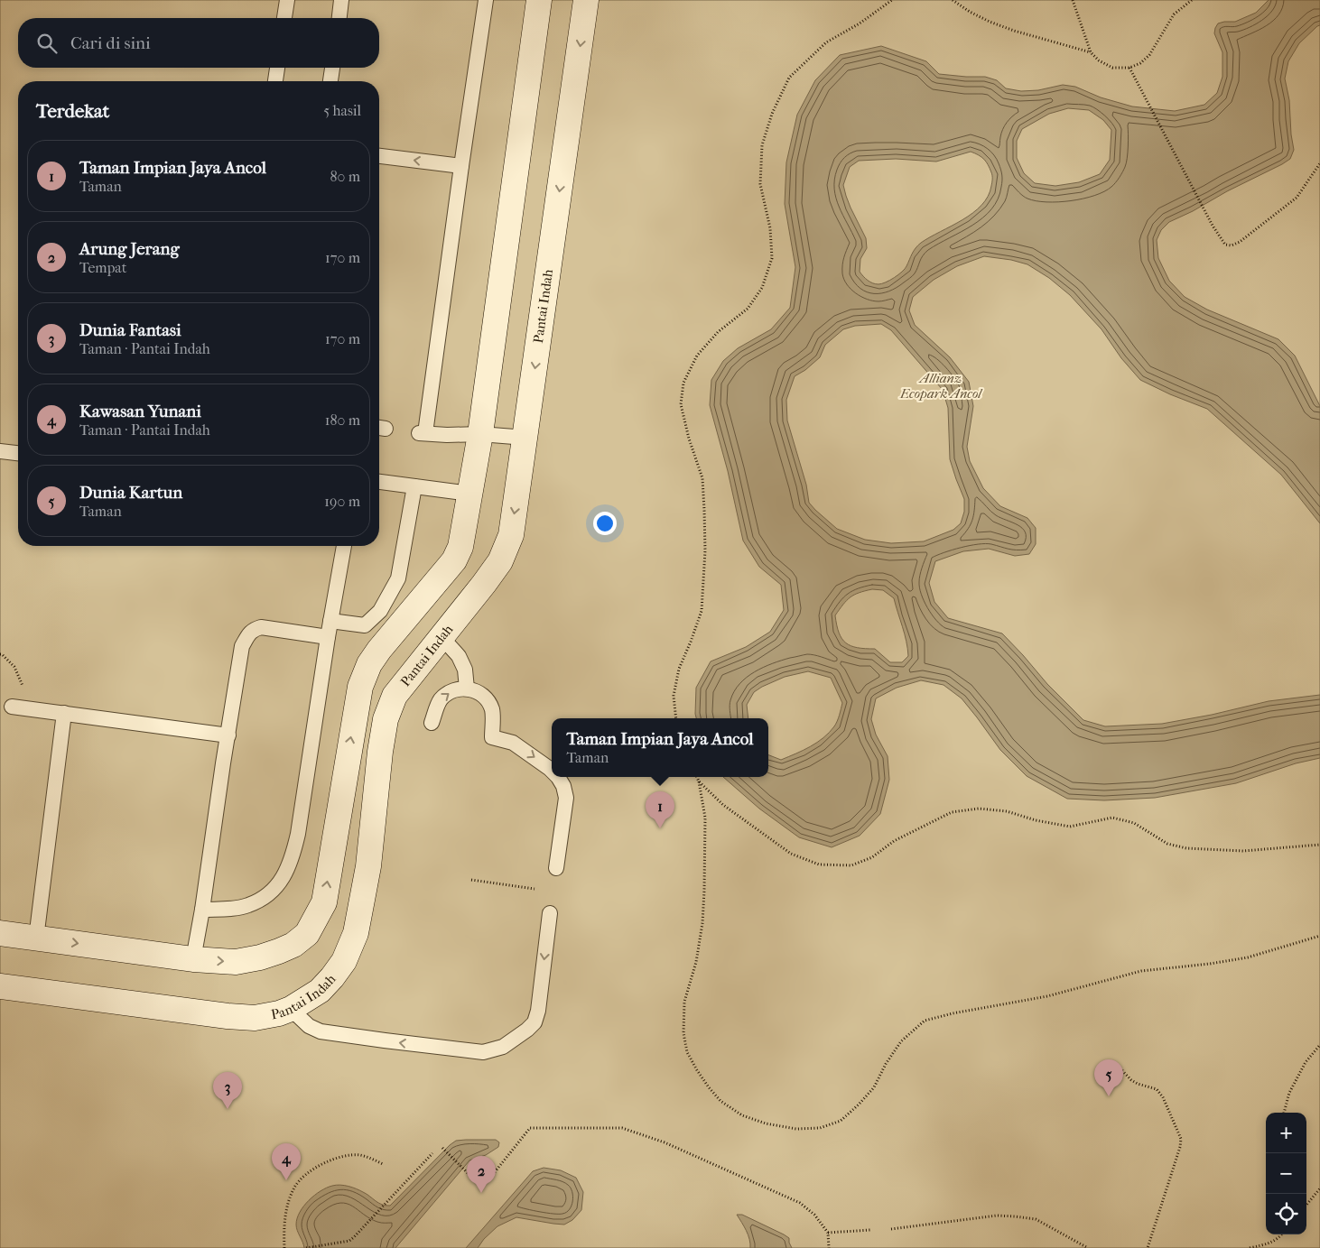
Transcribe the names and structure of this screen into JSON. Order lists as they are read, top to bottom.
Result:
{
  "streets": {
    "street": ["Pantai Indah"]
  },
  "parks": ["Allianz Ecopark Ancol"],
  "page": {
    "search": "Cari di sini",
    "heading": ["Terdekat", "5 hasil"],
    "list": [
      {
        "mark": "1",
        "name": "Taman Impian Jaya Ancol",
        "note": "Taman",
        "value": "80 m"
      },
      {
        "mark": "2",
        "name": "Arung Jerang",
        "note": "Tempat",
        "value": "170 m"
      },
      {
        "mark": "3",
        "name": "Dunia Fantasi",
        "note": "Taman · Pantai Indah",
        "value": "170 m"
      },
      {
        "mark": "4",
        "name": "Kawasan Yunani",
        "note": "Taman · Pantai Indah",
        "value": "180 m"
      },
      {
        "mark": "5",
        "name": "Dunia Kartun",
        "note": "Taman",
        "value": "190 m"
      }
    ],
    "popup": ["Taman Impian Jaya Ancol", "Taman"],
    "pins": [
      "1",
      "5",
      "3",
      "4",
      "2"
    ],
    "map_buttons": ["+", "−"]
  }
}
